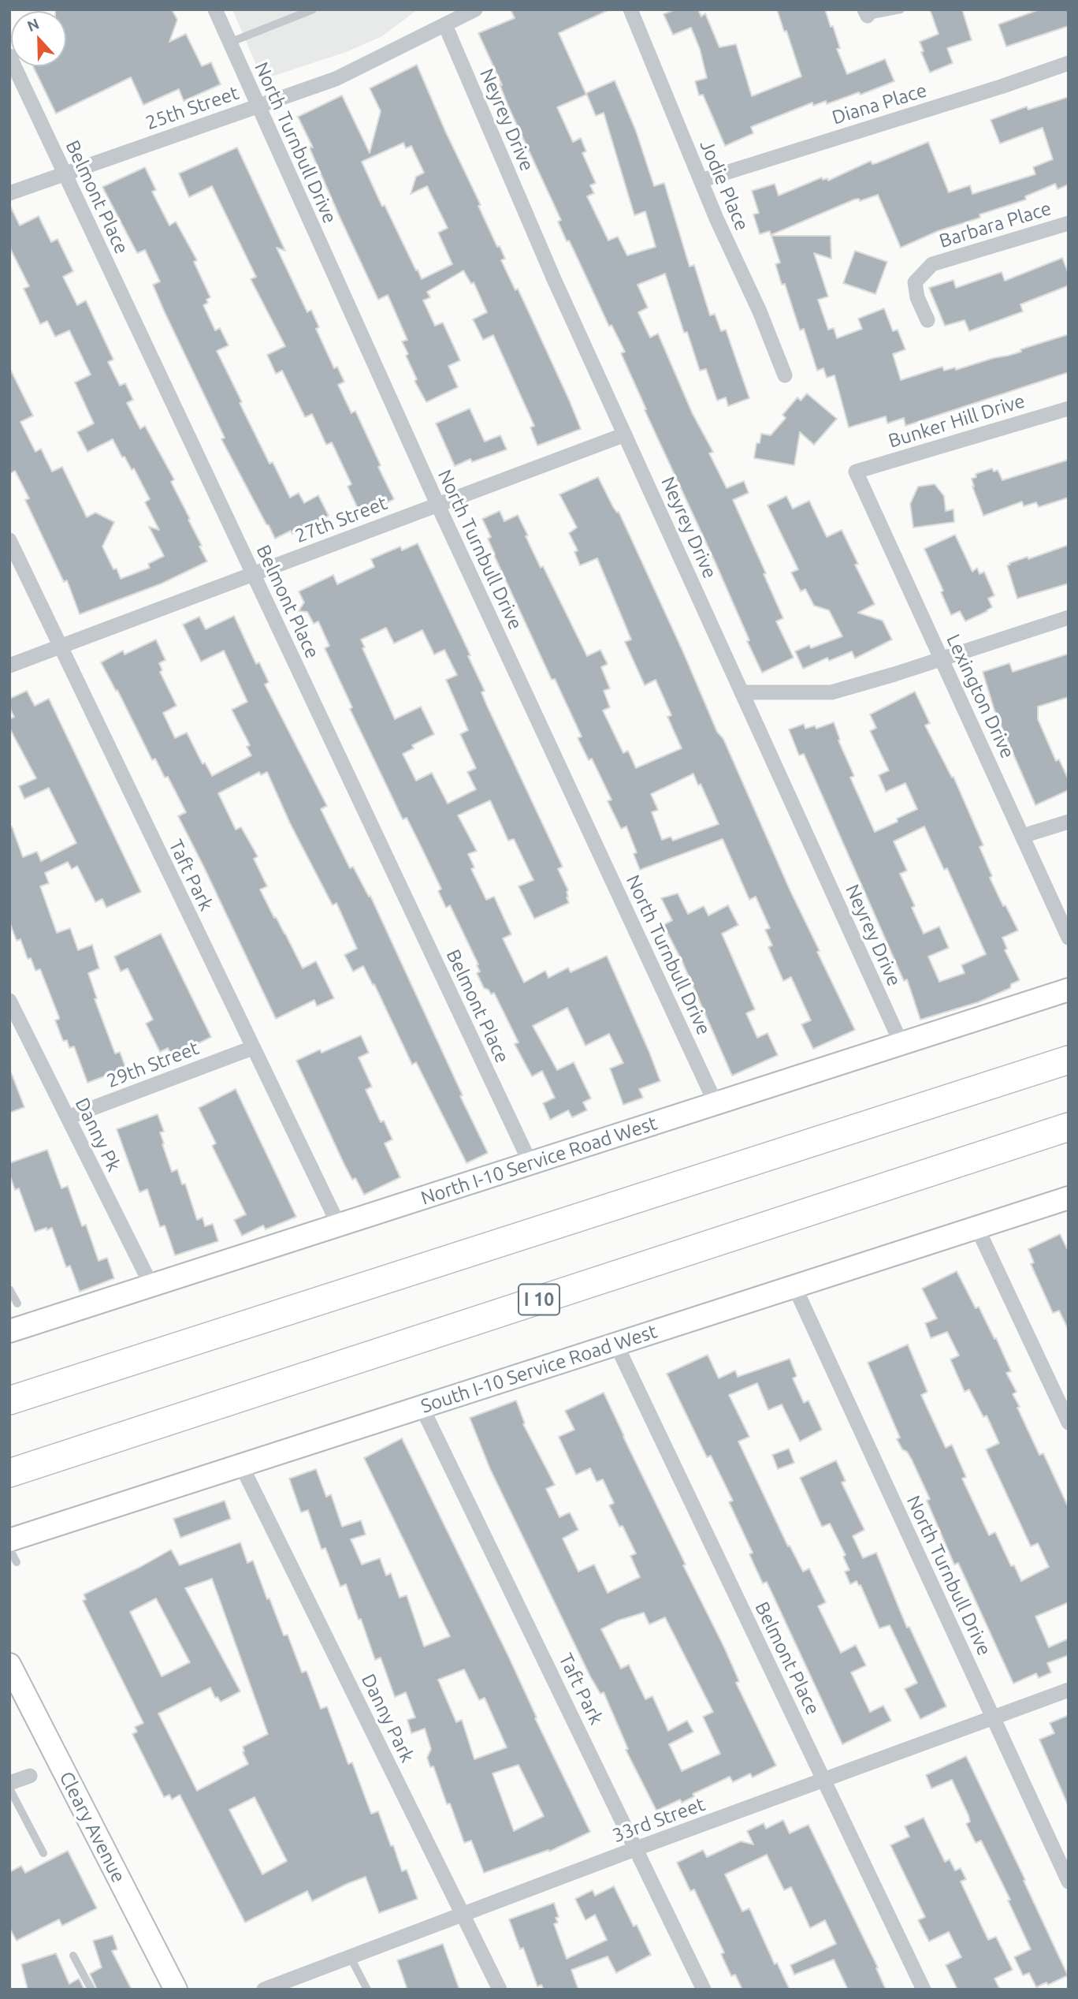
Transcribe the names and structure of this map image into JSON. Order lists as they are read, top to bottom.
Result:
{
  "streets": {
    "highway": ["I 10"],
    "street": [
      "Diana Place",
      "25th Street",
      "Neyrey Drive",
      "North Turnbull Drive",
      "Jodie Place",
      "Belmont Place",
      "Barbara Place",
      "Bunker Hill Drive",
      "27th Street",
      "Lexington Drive",
      "Taft Park",
      "29th Street",
      "Danny Pk",
      "North I-10 Service Road West",
      "South I-10 Service Road West",
      "Danny Park",
      "33rd Street",
      "Cleary Avenue"
    ]
  },
  "crossings": [
    ["Diana Place", "Jodie Place"],
    ["25th Street", "Neyrey Drive"],
    ["25th Street", "North Turnbull Drive"],
    ["25th Street", "Belmont Place"],
    ["Neyrey Drive", "27th Street"],
    ["Neyrey Drive", "North I-10 Service Road West"],
    ["North Turnbull Drive", "27th Street"],
    ["North Turnbull Drive", "North I-10 Service Road West"],
    ["North Turnbull Drive", "South I-10 Service Road West"],
    ["North Turnbull Drive", "33rd Street"],
    ["Belmont Place", "27th Street"],
    ["Belmont Place", "North I-10 Service Road West"],
    ["Belmont Place", "South I-10 Service Road West"],
    ["Belmont Place", "33rd Street"],
    ["Bunker Hill Drive", "Lexington Drive"],
    ["27th Street", "Taft Park"],
    ["Taft Park", "29th Street"],
    ["Taft Park", "North I-10 Service Road West"],
    ["Taft Park", "South I-10 Service Road West"],
    ["Taft Park", "33rd Street"],
    ["29th Street", "Danny Pk"],
    ["Danny Pk", "North I-10 Service Road West"],
    ["South I-10 Service Road West", "Danny Park"],
    ["Danny Park", "33rd Street"]
  ],
  "north": "top"
}
